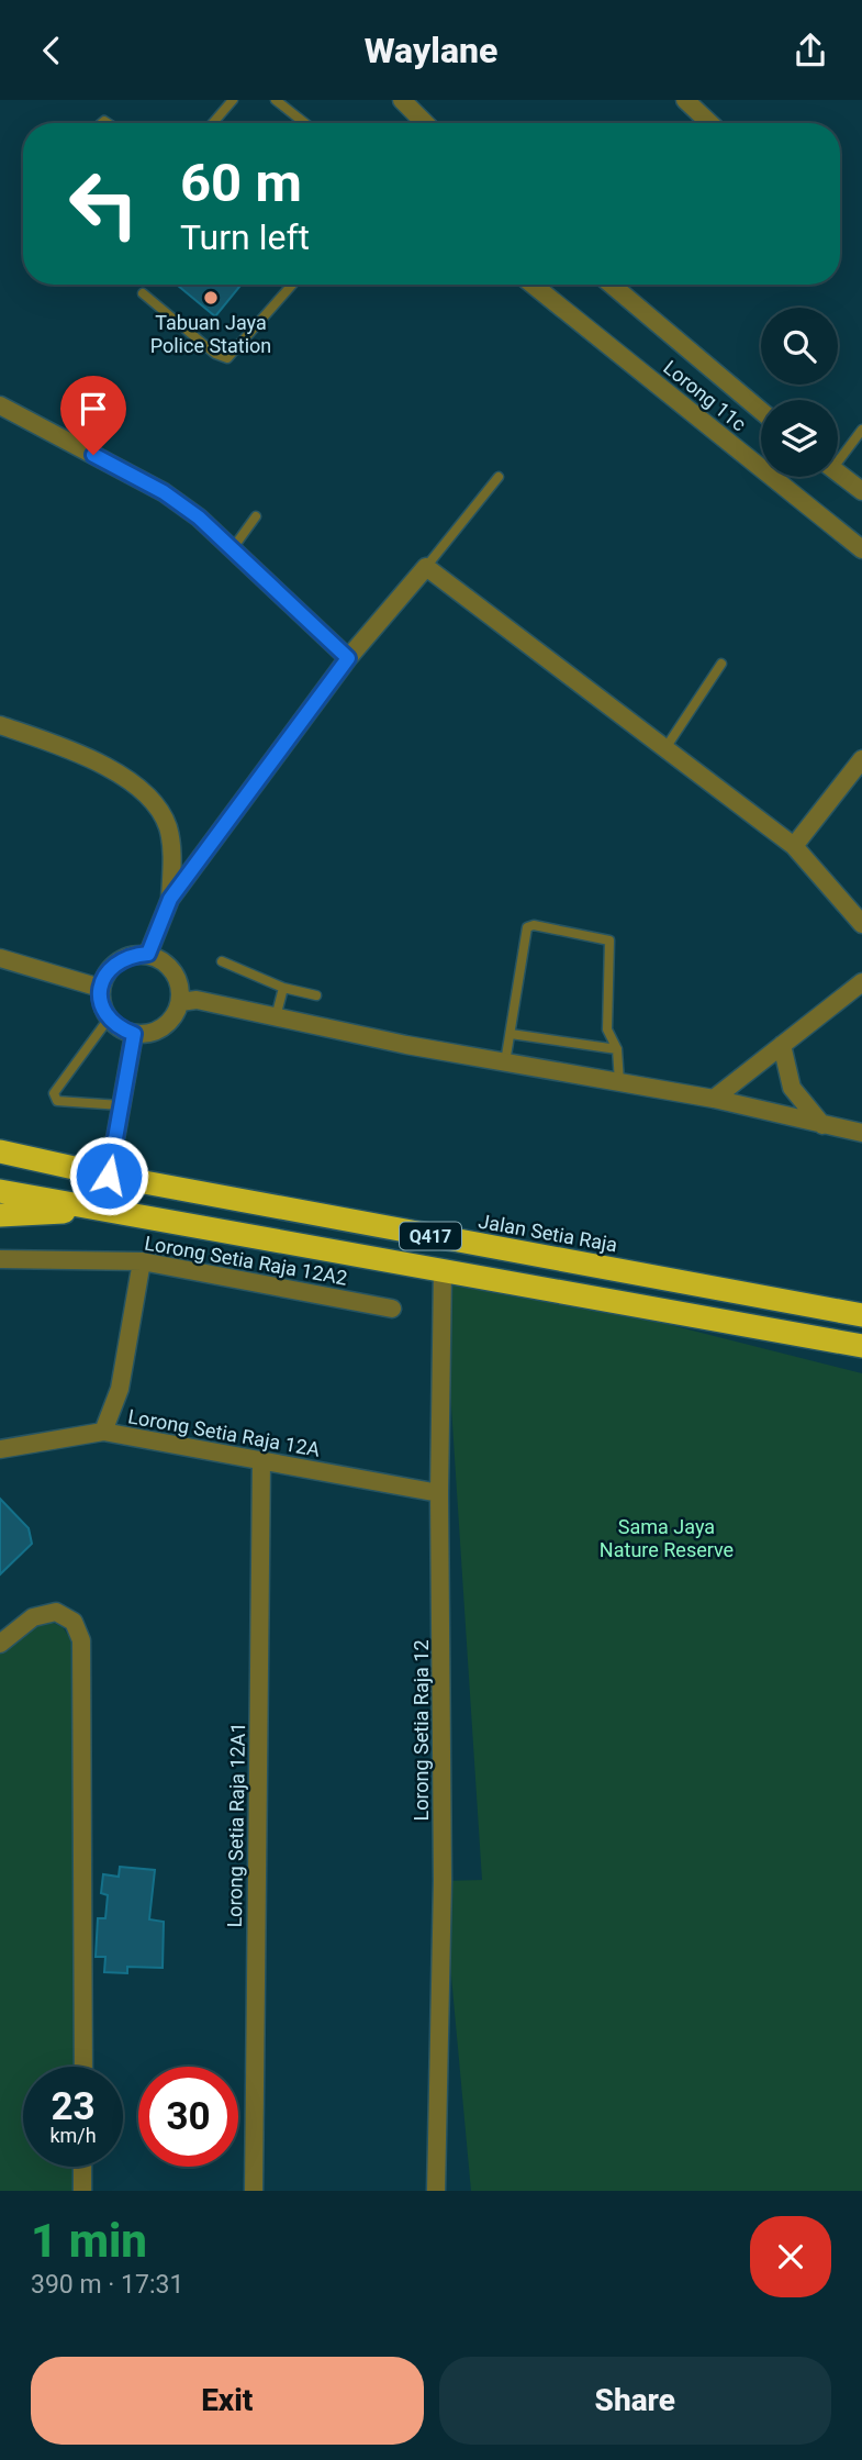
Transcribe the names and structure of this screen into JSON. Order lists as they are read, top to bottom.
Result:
{
  "streets": {
    "highway": ["Jalan Setia Raja", "Q417"],
    "street": [
      "Lorong 11c",
      "Lorong Setia Raja 12A2",
      "Lorong Setia Raja 12A",
      "Lorong Setia Raja 12",
      "Lorong Setia Raja 12A1"
    ]
  },
  "crossings": [
    ["Q417", "Lorong Setia Raja 12"],
    ["Lorong Setia Raja 12A", "Lorong Setia Raja 12"],
    ["Lorong Setia Raja 12A", "Lorong Setia Raja 12A1"]
  ],
  "parks": ["Sama Jaya Nature Reserve"],
  "places": ["Tabuan Jaya Police Station"],
  "page": {
    "header": "Waylane",
    "turn": ["60 m", "Turn left"],
    "speed": "23 km/h",
    "limit": "30",
    "heading": ["1 min", "390 m · 17:31"],
    "buttons": ["Exit", "Share"]
  }
}
